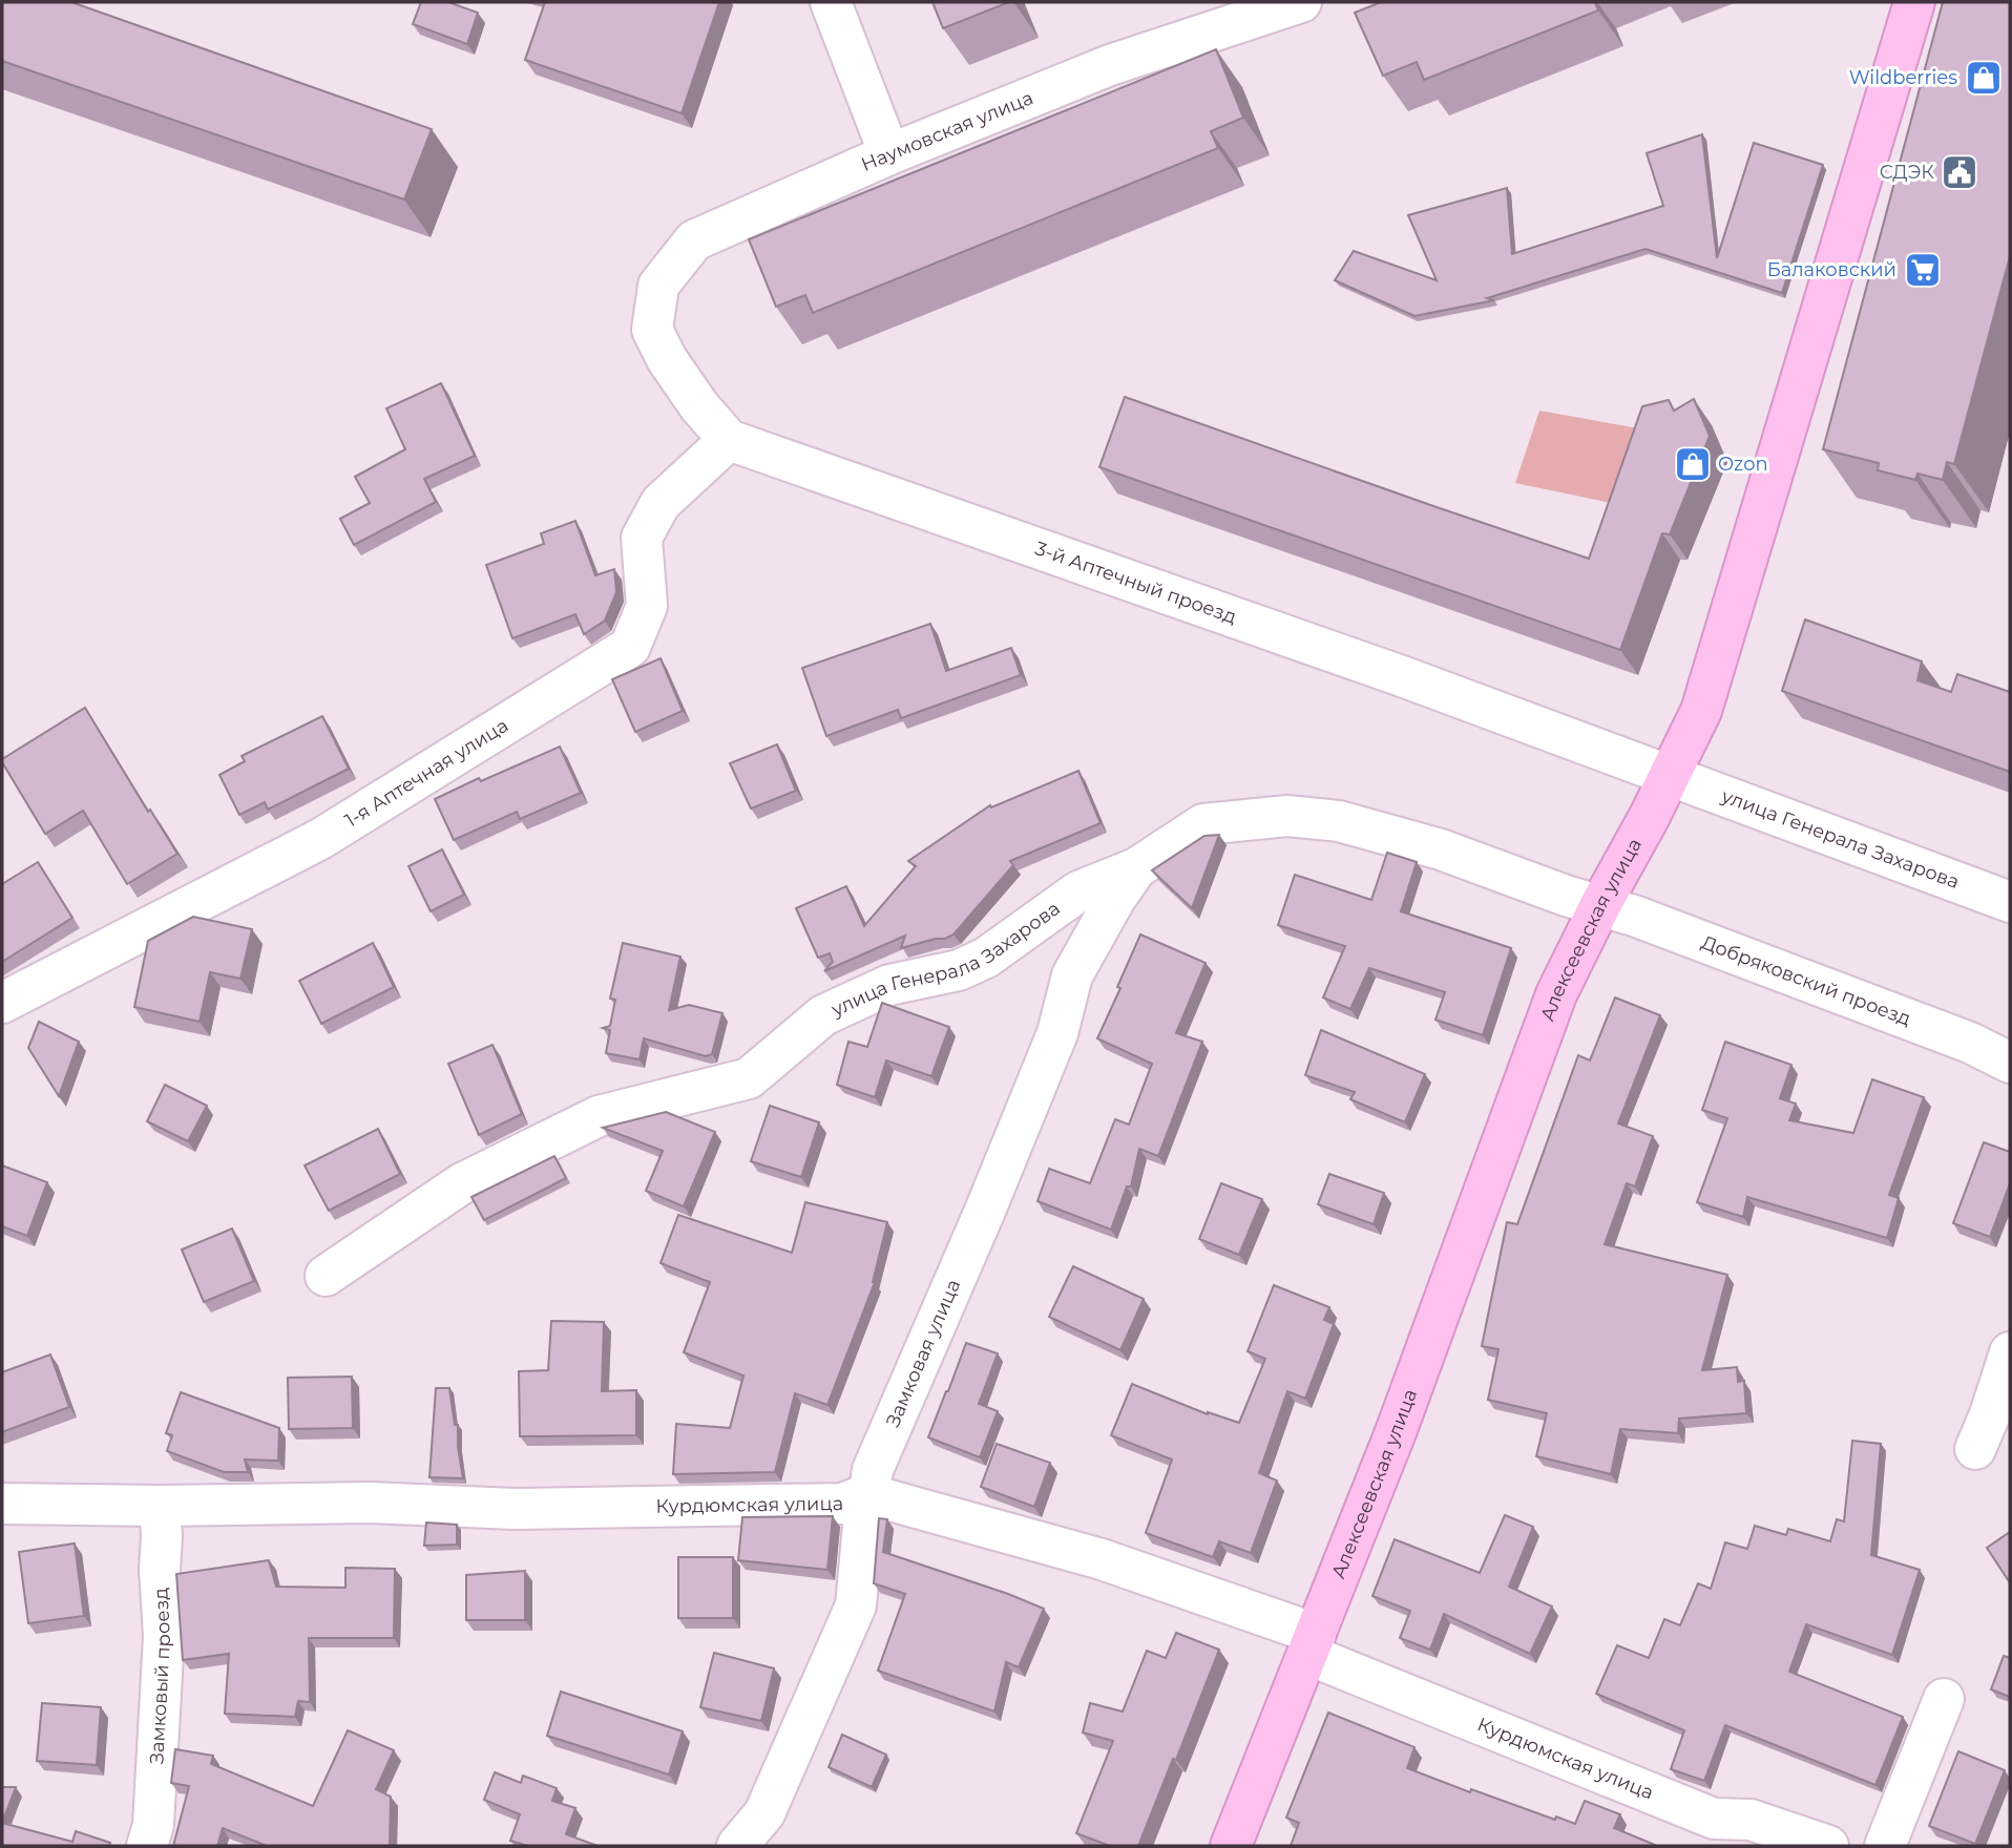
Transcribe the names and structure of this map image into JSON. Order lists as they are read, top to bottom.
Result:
{
  "streets": {
    "street": [
      "Наумовская улица",
      "3-й Аптечный проезд",
      "1-я Аптечная улица",
      "улица Генерала Захарова",
      "Алексеевская улица",
      "Добряковский проезд",
      "Замковая улица",
      "Курдюмская улица",
      "Замковый проезд"
    ]
  },
  "crossings": [
    ["Наумовская улица", "3-й Аптечный проезд"],
    ["3-й Аптечный проезд", "1-я Аптечная улица"],
    ["3-й Аптечный проезд", "улица Генерала Захарова"],
    ["3-й Аптечный проезд", "Алексеевская улица"],
    ["улица Генерала Захарова", "Алексеевская улица"],
    ["улица Генерала Захарова", "Добряковский проезд"],
    ["улица Генерала Захарова", "Замковая улица"],
    ["Алексеевская улица", "Добряковский проезд"],
    ["Алексеевская улица", "Курдюмская улица"],
    ["Замковая улица", "Курдюмская улица"],
    ["Курдюмская улица", "Замковый проезд"]
  ],
  "places": {
    "shop": ["Wildberries", "Ozon"],
    "public building": ["СДЭК"],
    "supermarket": ["Балаковский"]
  }
}
